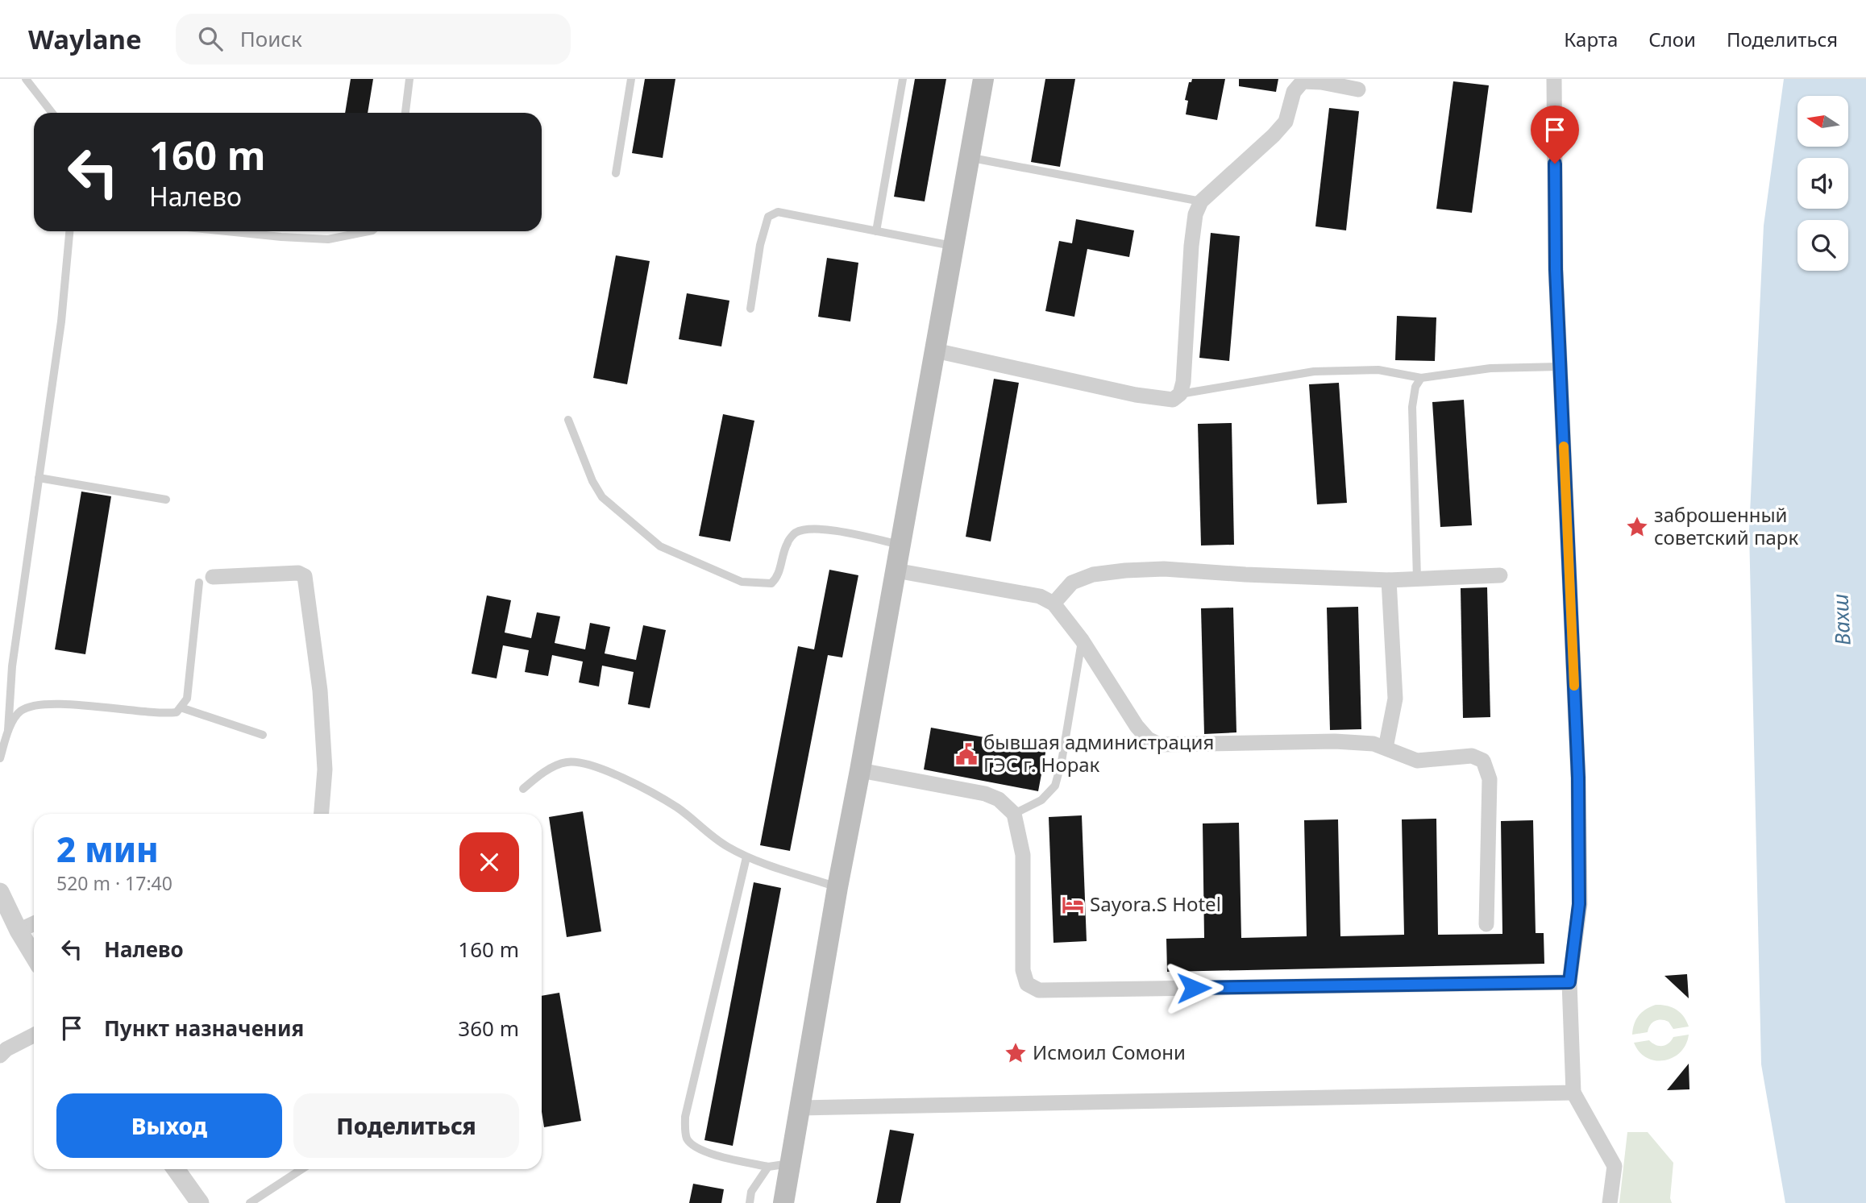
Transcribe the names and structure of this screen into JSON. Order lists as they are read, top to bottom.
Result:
{
  "water": ["Вахш"],
  "places": {
    "place": ["заброшенный советский парк", "Исмоил Сомони"],
    "public building": ["бывшая администрация ГЭС г. Норак"],
    "hotel": ["Sayora.S Hotel"]
  },
  "north": "left",
  "page": {
    "header": "Waylane",
    "search": "Поиск",
    "nav": ["Карта", "Слои", "Поделиться"],
    "turn": ["160 m", "Налево"],
    "heading": ["2 мин", "520 m · 17:40"],
    "list": [
      {
        "name": "Налево",
        "value": "160 m"
      },
      {
        "name": "Пункт назначения",
        "value": "360 m"
      }
    ],
    "buttons": ["Выход", "Поделиться"]
  }
}
